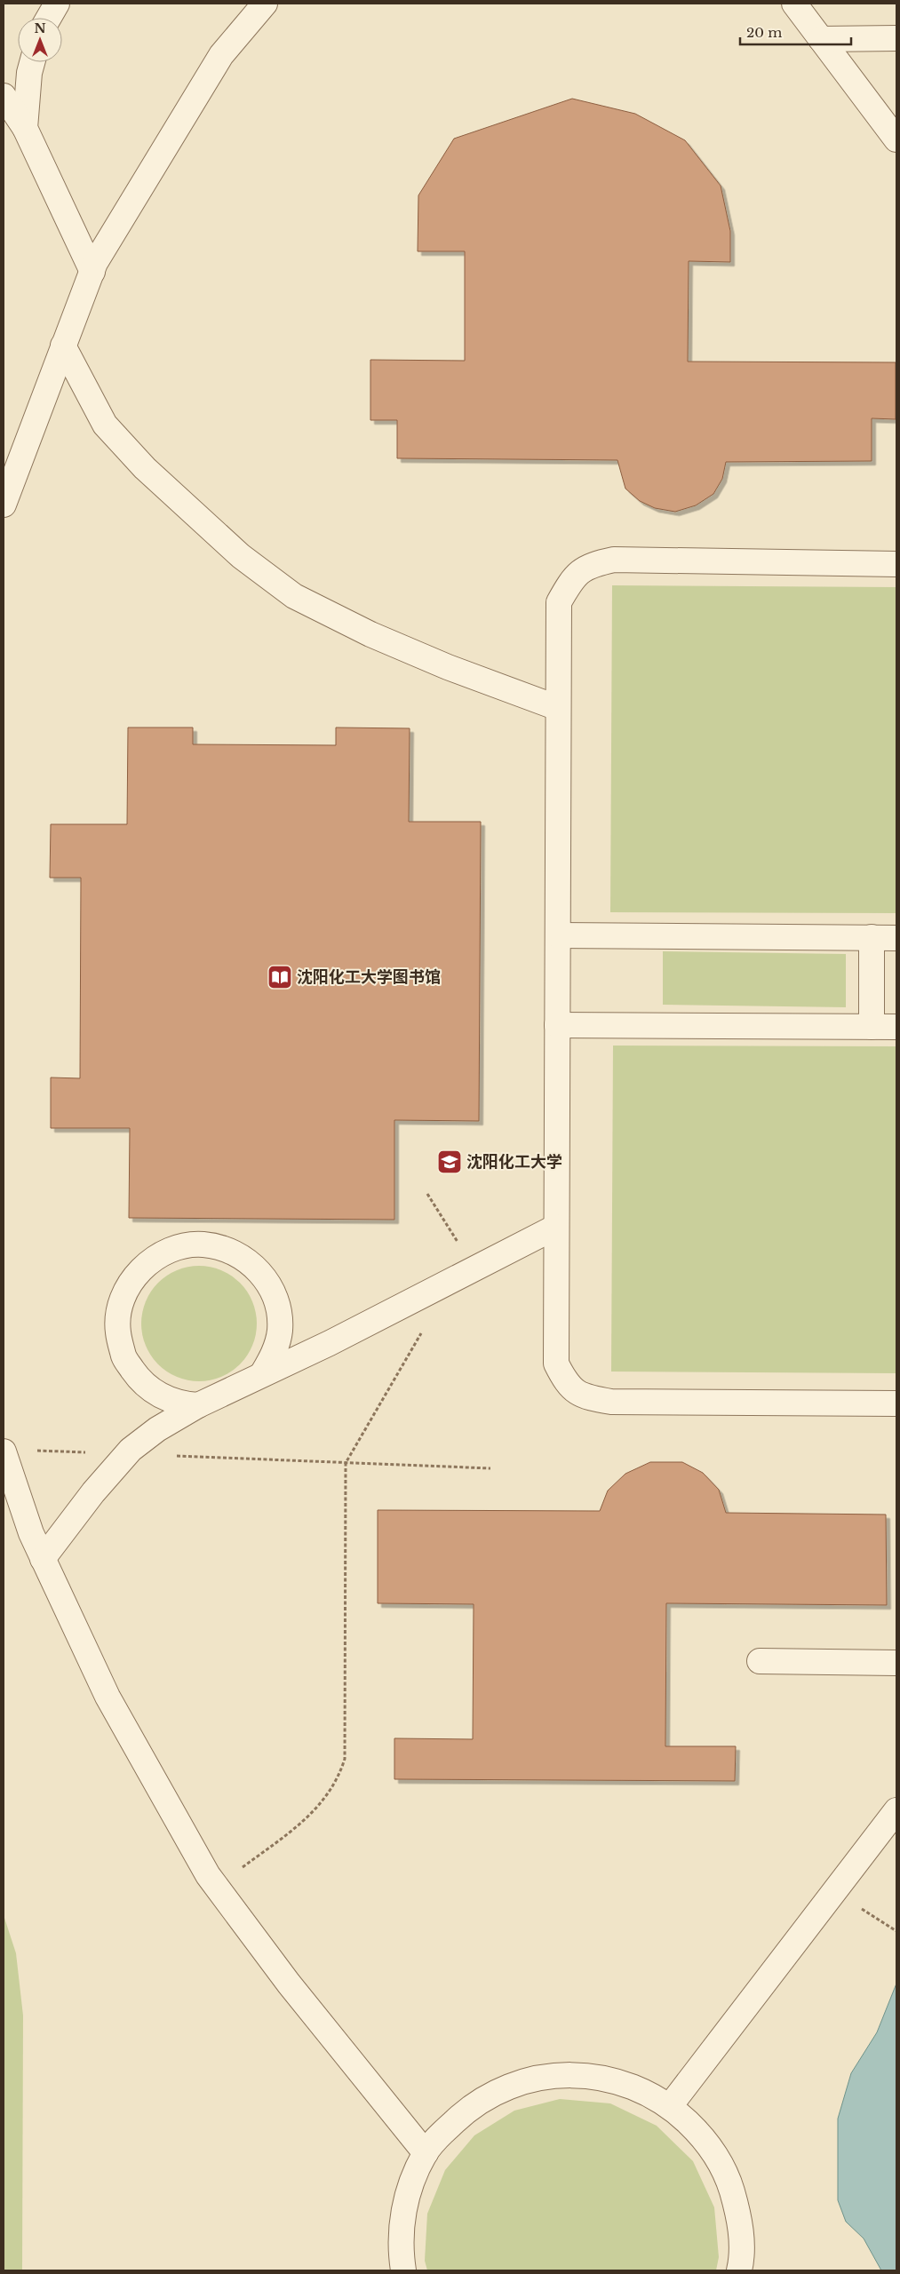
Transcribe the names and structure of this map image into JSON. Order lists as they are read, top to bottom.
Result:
{
  "places": {
    "library": ["沈阳化工大学图书馆"],
    "school or university": ["沈阳化工大学"]
  },
  "scale_bar": "20 m",
  "north": "top"
}
